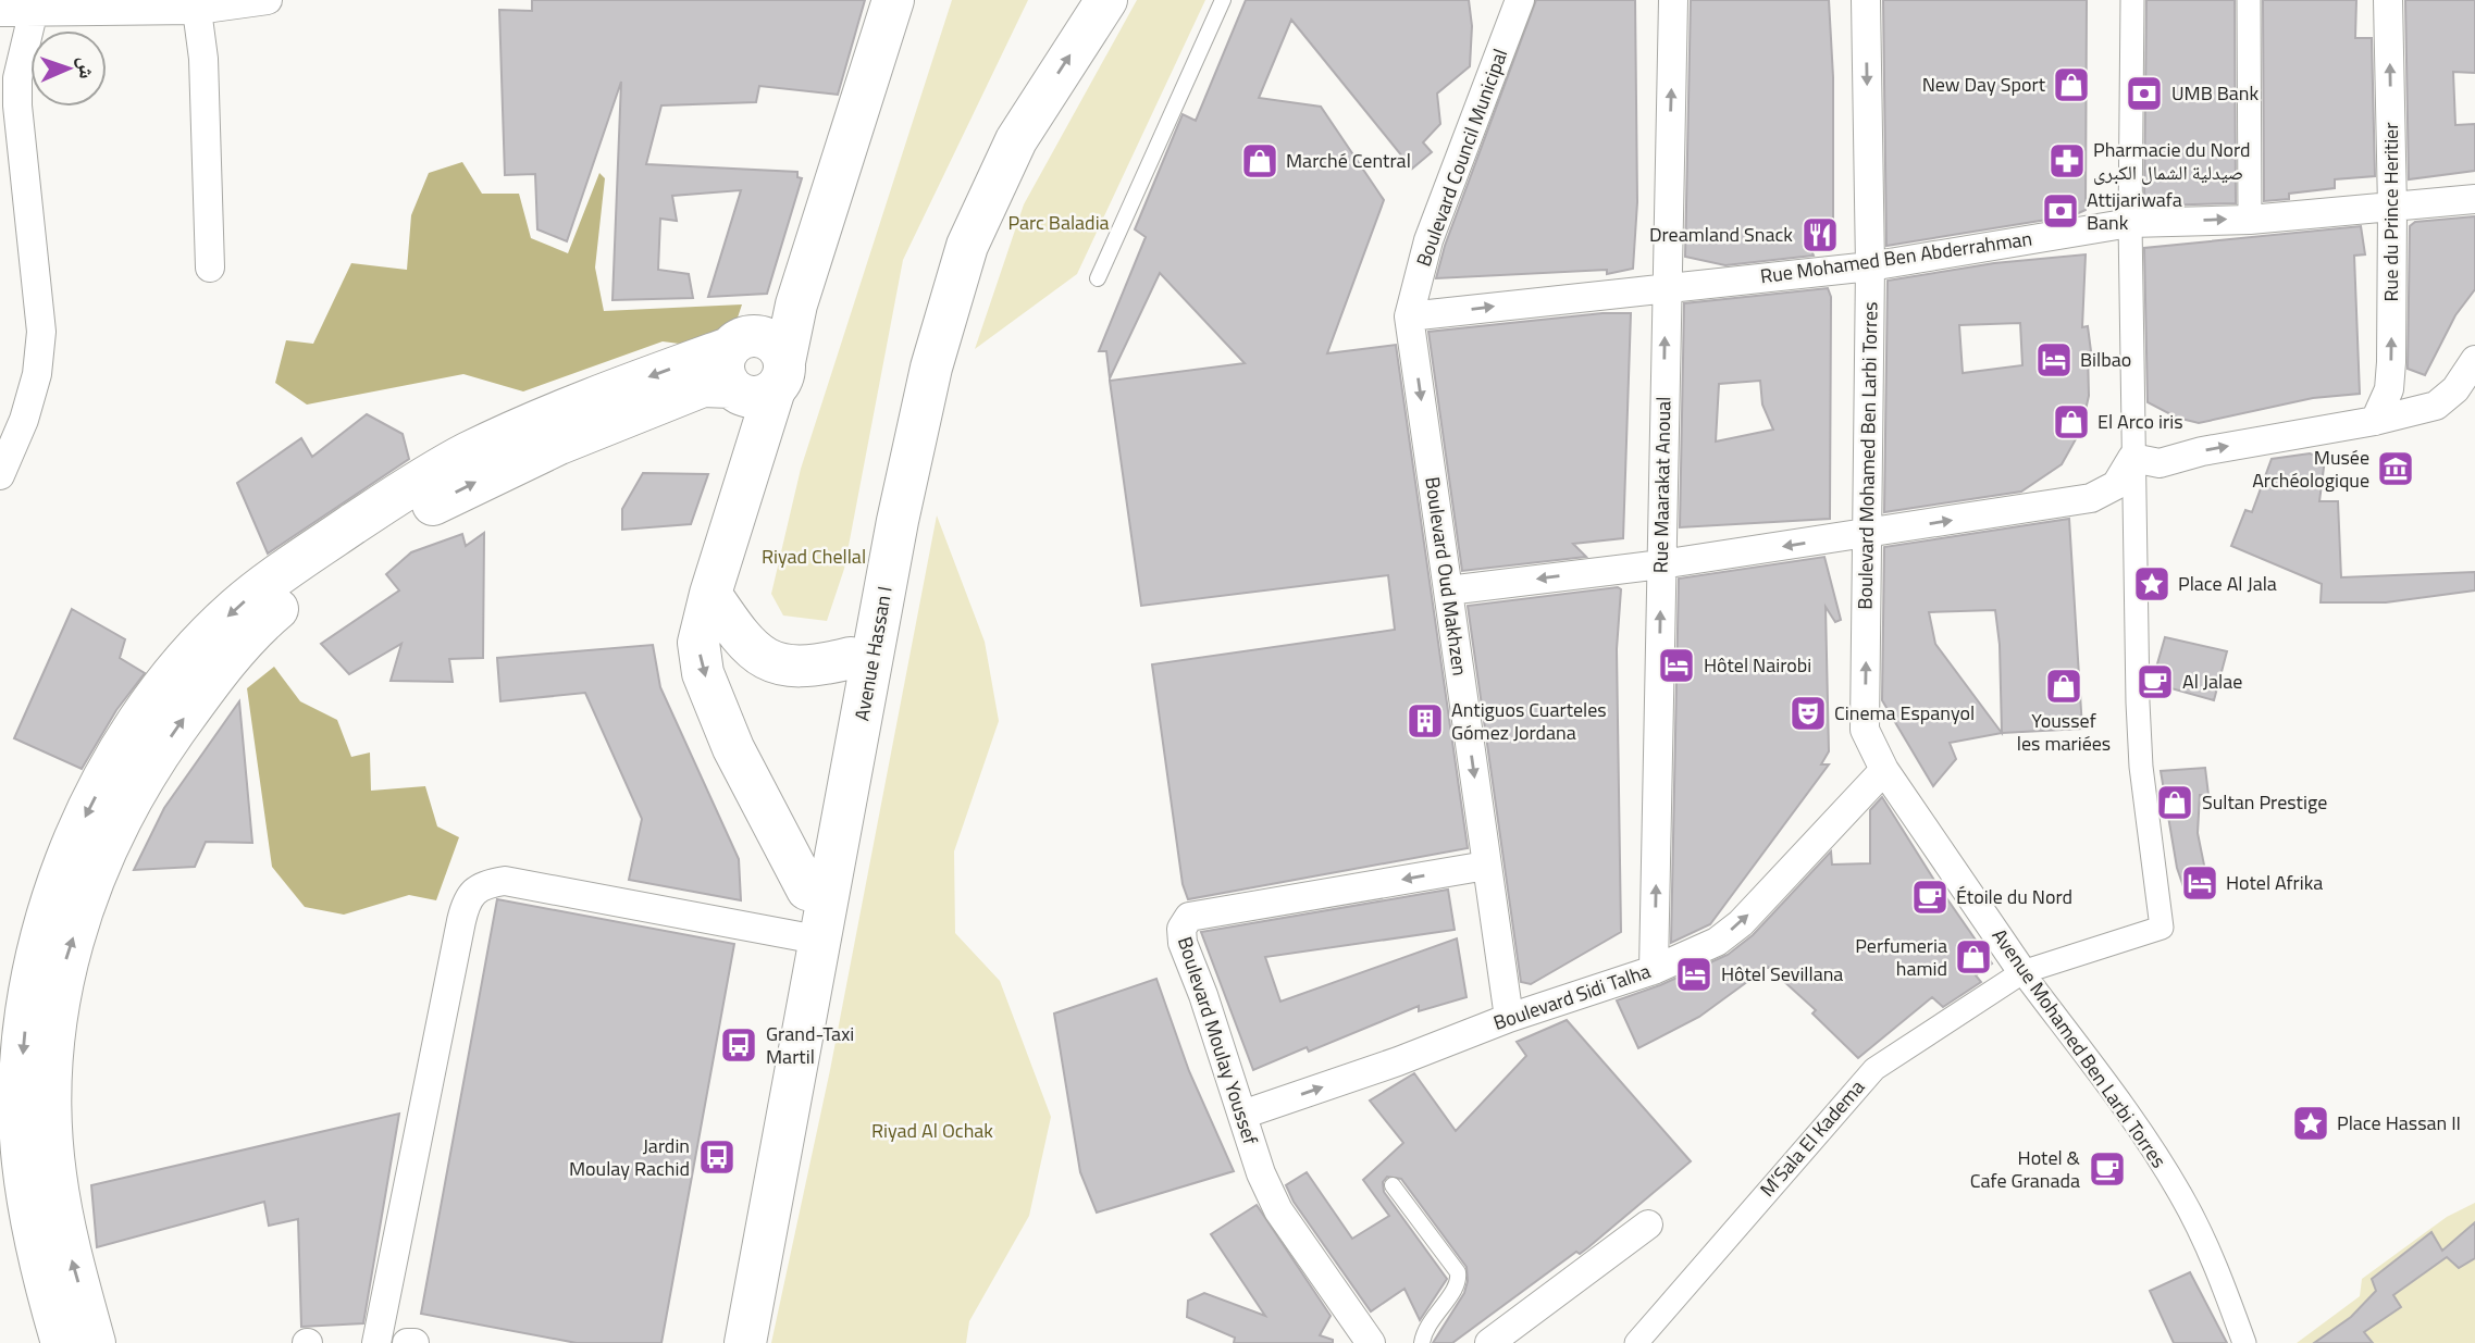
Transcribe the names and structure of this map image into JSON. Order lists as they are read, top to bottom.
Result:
{
  "streets": {
    "main road": ["Avenue Hassan I"],
    "street": [
      "Boulevard Council Municipal",
      "Rue du Prince Heritier",
      "Rue Mohamed Ben Abderrahman",
      "Boulevard Mohamed Ben Larbi Torres",
      "Rue Maarakat Anoual",
      "Boulevard Oud Makhzen",
      "Boulevard Sidi Talha",
      "Boulevard Moulay Youssef",
      "Avenue Mohamed Ben Larbi Torres",
      "M’Sala El Kadema"
    ]
  },
  "crossings": [
    ["Boulevard Council Municipal", "Rue Mohamed Ben Abderrahman"],
    ["Boulevard Council Municipal", "Boulevard Oud Makhzen"],
    ["Rue du Prince Heritier", "Rue Mohamed Ben Abderrahman"],
    ["Rue Mohamed Ben Abderrahman", "Boulevard Mohamed Ben Larbi Torres"],
    ["Rue Mohamed Ben Abderrahman", "Rue Maarakat Anoual"],
    ["Rue Mohamed Ben Abderrahman", "Boulevard Oud Makhzen"],
    ["Boulevard Mohamed Ben Larbi Torres", "Boulevard Sidi Talha"],
    ["Boulevard Mohamed Ben Larbi Torres", "Avenue Mohamed Ben Larbi Torres"],
    ["Rue Maarakat Anoual", "Boulevard Sidi Talha"],
    ["Boulevard Oud Makhzen", "Boulevard Sidi Talha"],
    ["Boulevard Oud Makhzen", "Boulevard Moulay Youssef"],
    ["Boulevard Sidi Talha", "Boulevard Moulay Youssef"],
    ["Boulevard Sidi Talha", "Avenue Mohamed Ben Larbi Torres"],
    ["Avenue Mohamed Ben Larbi Torres", "M’Sala El Kadema"]
  ],
  "one_way": ["Rue Maarakat Anoual", "Boulevard Oud Makhzen", "Boulevard Sidi Talha"],
  "parks": ["Parc Baladia", "Riyad Chellal", "Riyad Al Ochak"],
  "places": {
    "shop": [
      "New Day Sport",
      "Marché Central",
      "El Arco iris",
      "Youssef les mariées",
      "Sultan Prestige",
      "Perfumeria hamid"
    ],
    "bank": ["UMB Bank", "Attijariwafa Bank"],
    "pharmacy": ["Pharmacie du Nord صيدلية الشمال الكبرى"],
    "restaurant": ["Dreamland Snack"],
    "hotel": [
      "Bilbao",
      "Hôtel Nairobi",
      "Hotel Afrika",
      "Hôtel Sevillana"
    ],
    "museum": ["Musée Archéologique"],
    "place": ["Place Al Jala", "Place Hassan II"],
    "cafe": ["Al Jalae", "Étoile du Nord", "Hotel & Cafe Granada"],
    "theatre": ["Cinema Espanyol"],
    "building": ["Antiguos Cuarteles Gómez Jordana"],
    "bus stop": ["Grand-Taxi Martil", "Jardin Moulay Rachid"]
  },
  "north": "right"
}
